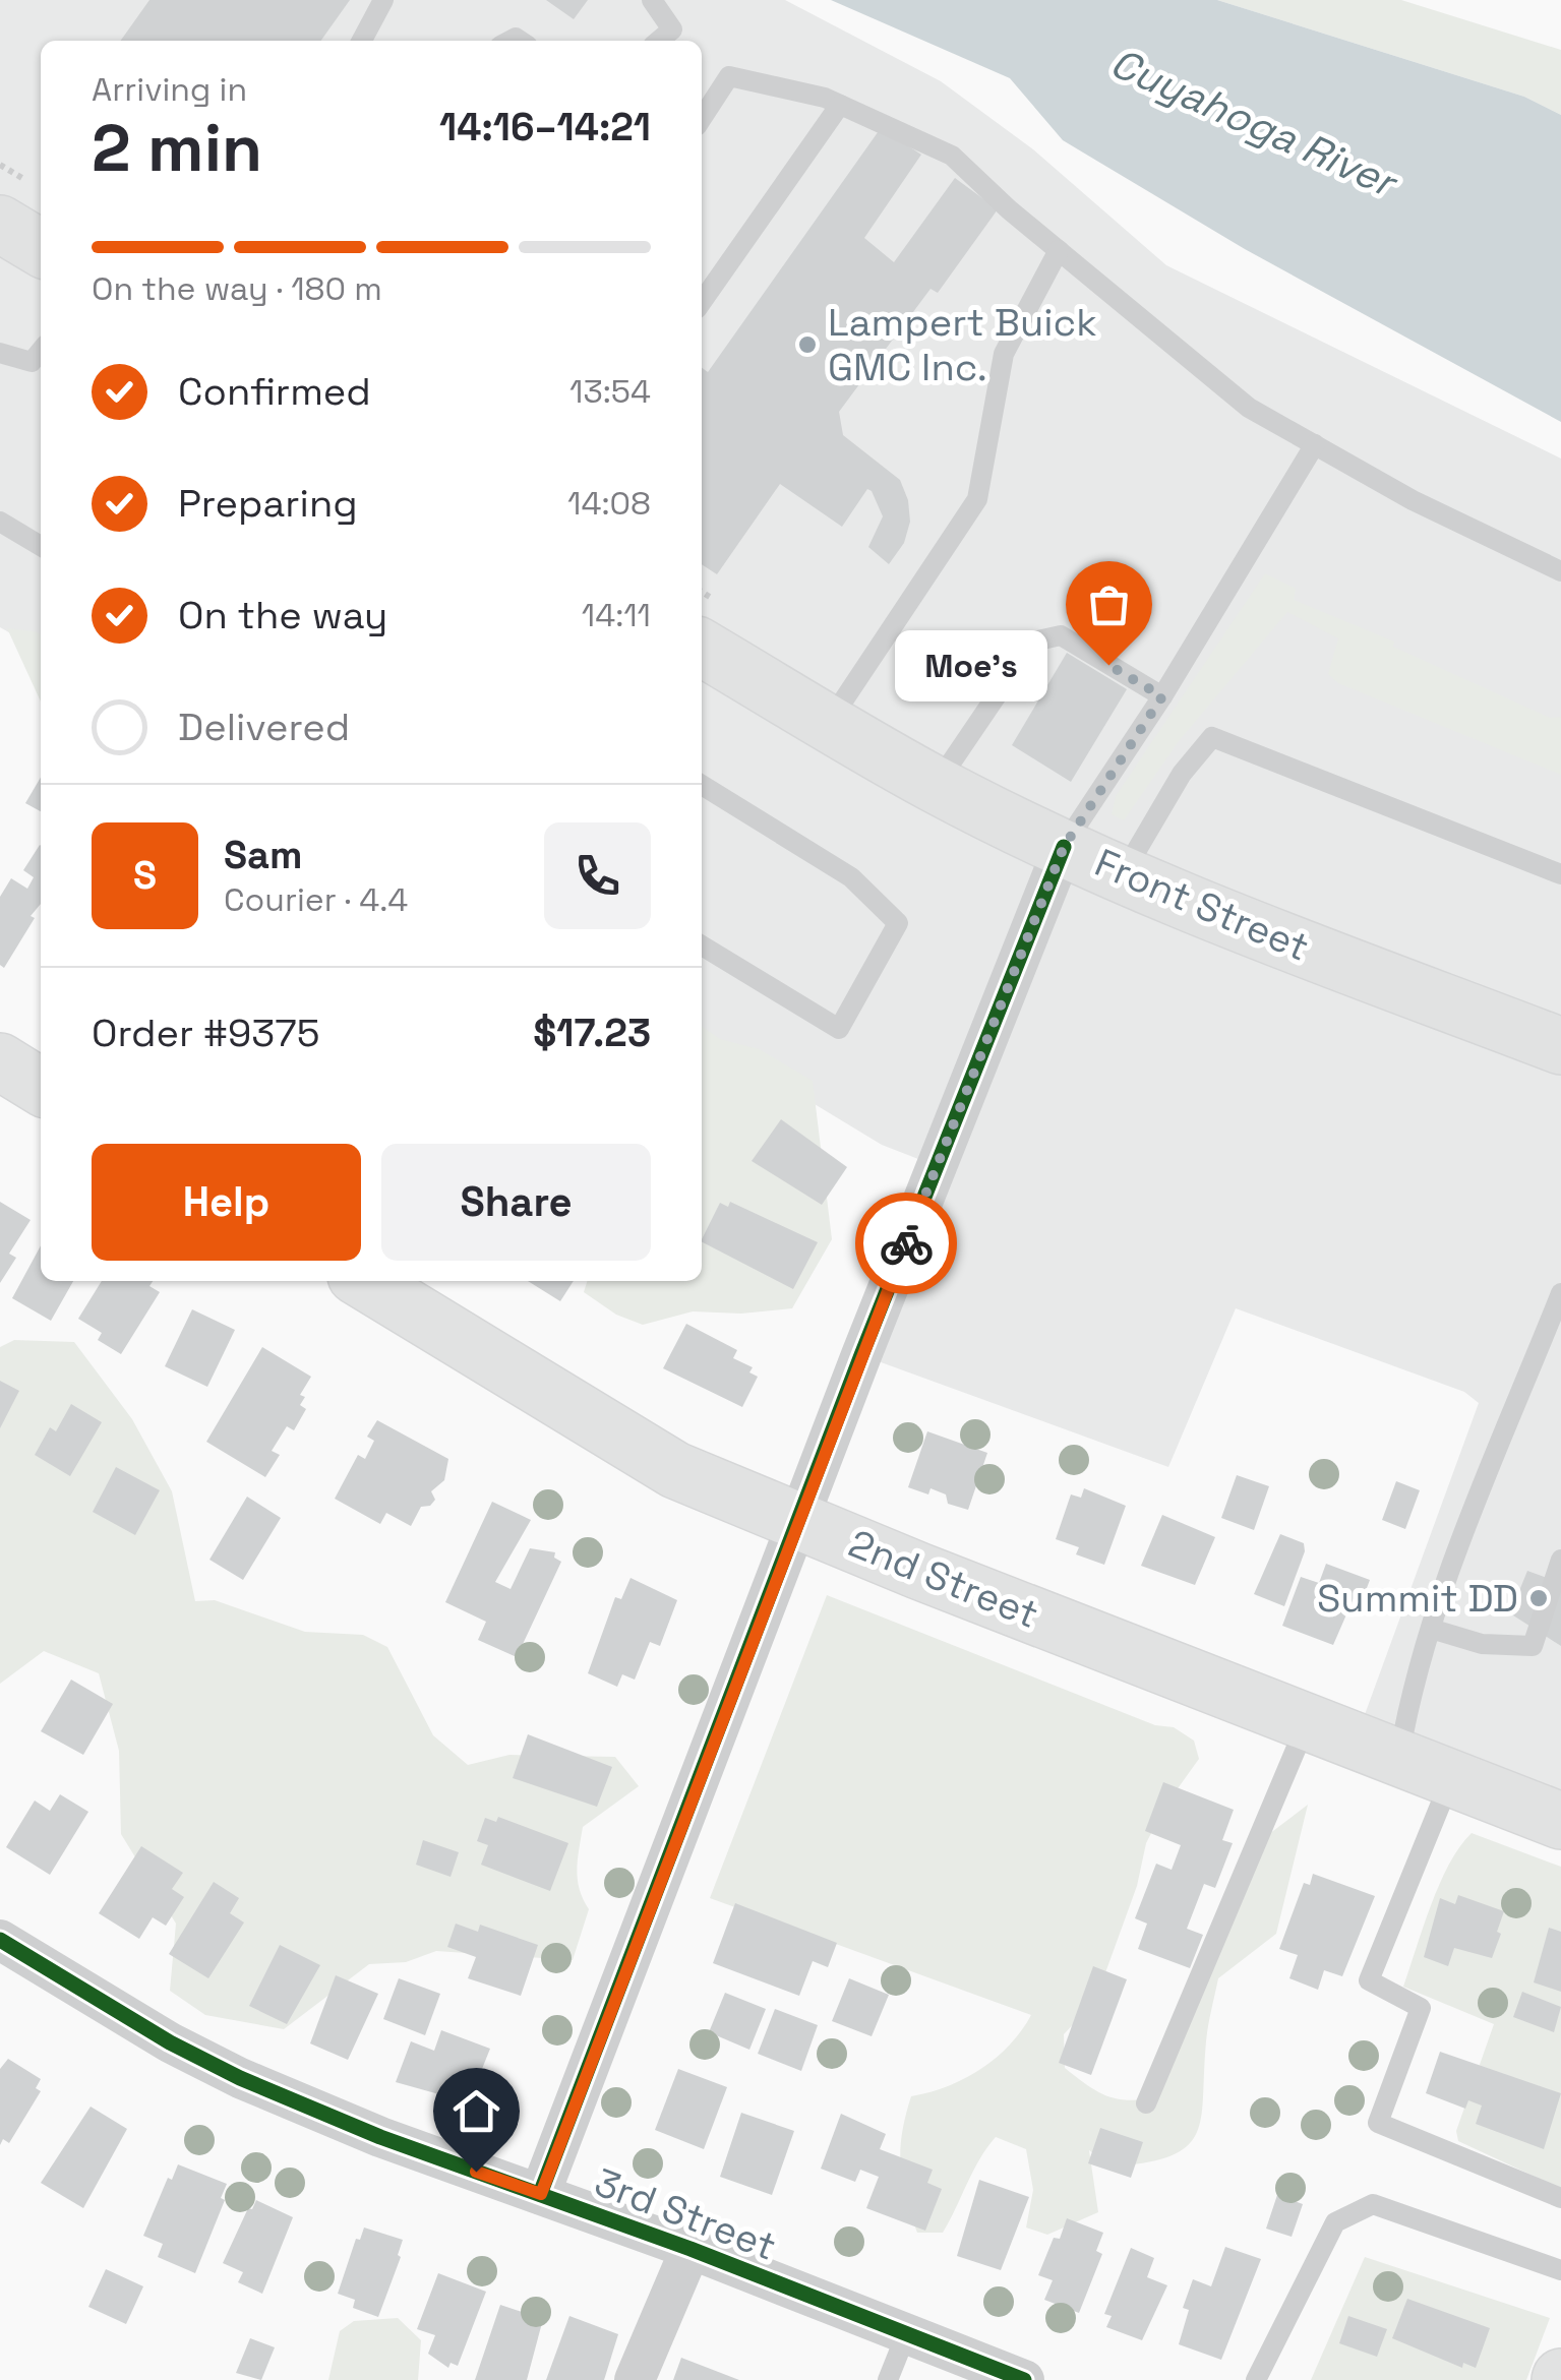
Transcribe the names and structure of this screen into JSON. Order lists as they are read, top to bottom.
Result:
{
  "streets": {
    "main road": ["Front Street", "2nd Street"],
    "street": ["3rd Street"]
  },
  "water": ["Cuyahoga River"],
  "places": ["Lampert Buick GMC Inc.", "Moe's", "Summit DD"],
  "page": {
    "heading": ["2 min", "Arriving in", "14:16–14:21"],
    "panel": [
      "Sam",
      "Courier · 4.4",
      "Order #9375",
      "$17.23"
    ],
    "bar": "On the way · 180 m",
    "list": [
      ["Confirmed", "13:54"],
      ["Preparing", "14:08"],
      ["On the way", "14:11"],
      "Delivered"
    ],
    "bubble": "Moe's",
    "round": "S",
    "buttons": ["Help", "Share"]
  }
}
